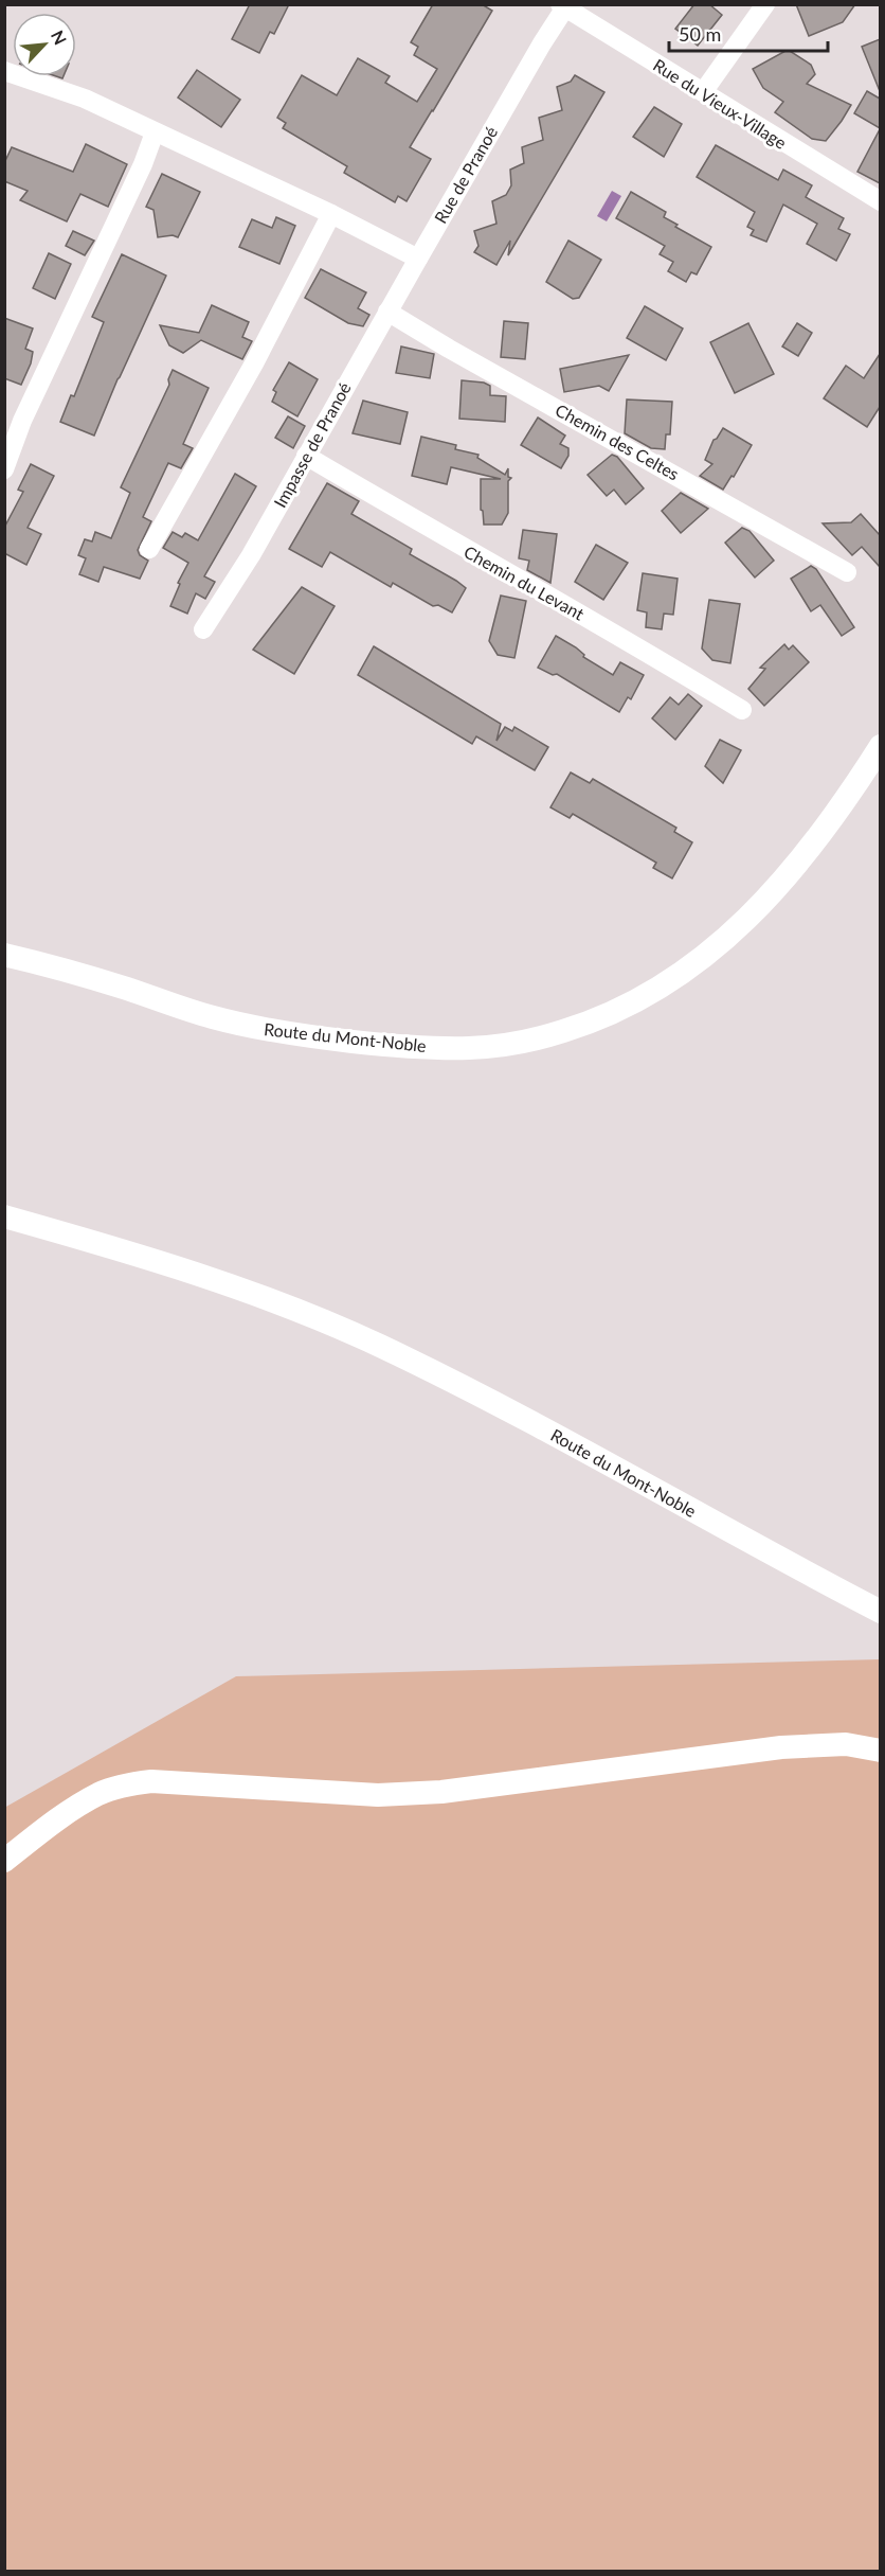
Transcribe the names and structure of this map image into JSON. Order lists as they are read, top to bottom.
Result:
{
  "streets": {
    "street": [
      "Rue du Vieux-Village",
      "Rue de Pranoé",
      "Chemin des Celtes",
      "Impasse de Pranoé",
      "Chemin du Levant",
      "Route du Mont-Noble"
    ]
  },
  "crossings": [
    ["Rue du Vieux-Village", "Rue de Pranoé"],
    ["Rue de Pranoé", "Impasse de Pranoé"],
    ["Chemin des Celtes", "Impasse de Pranoé"],
    ["Impasse de Pranoé", "Chemin du Levant"]
  ],
  "scale_bar": "50 m",
  "north": "top right"
}
